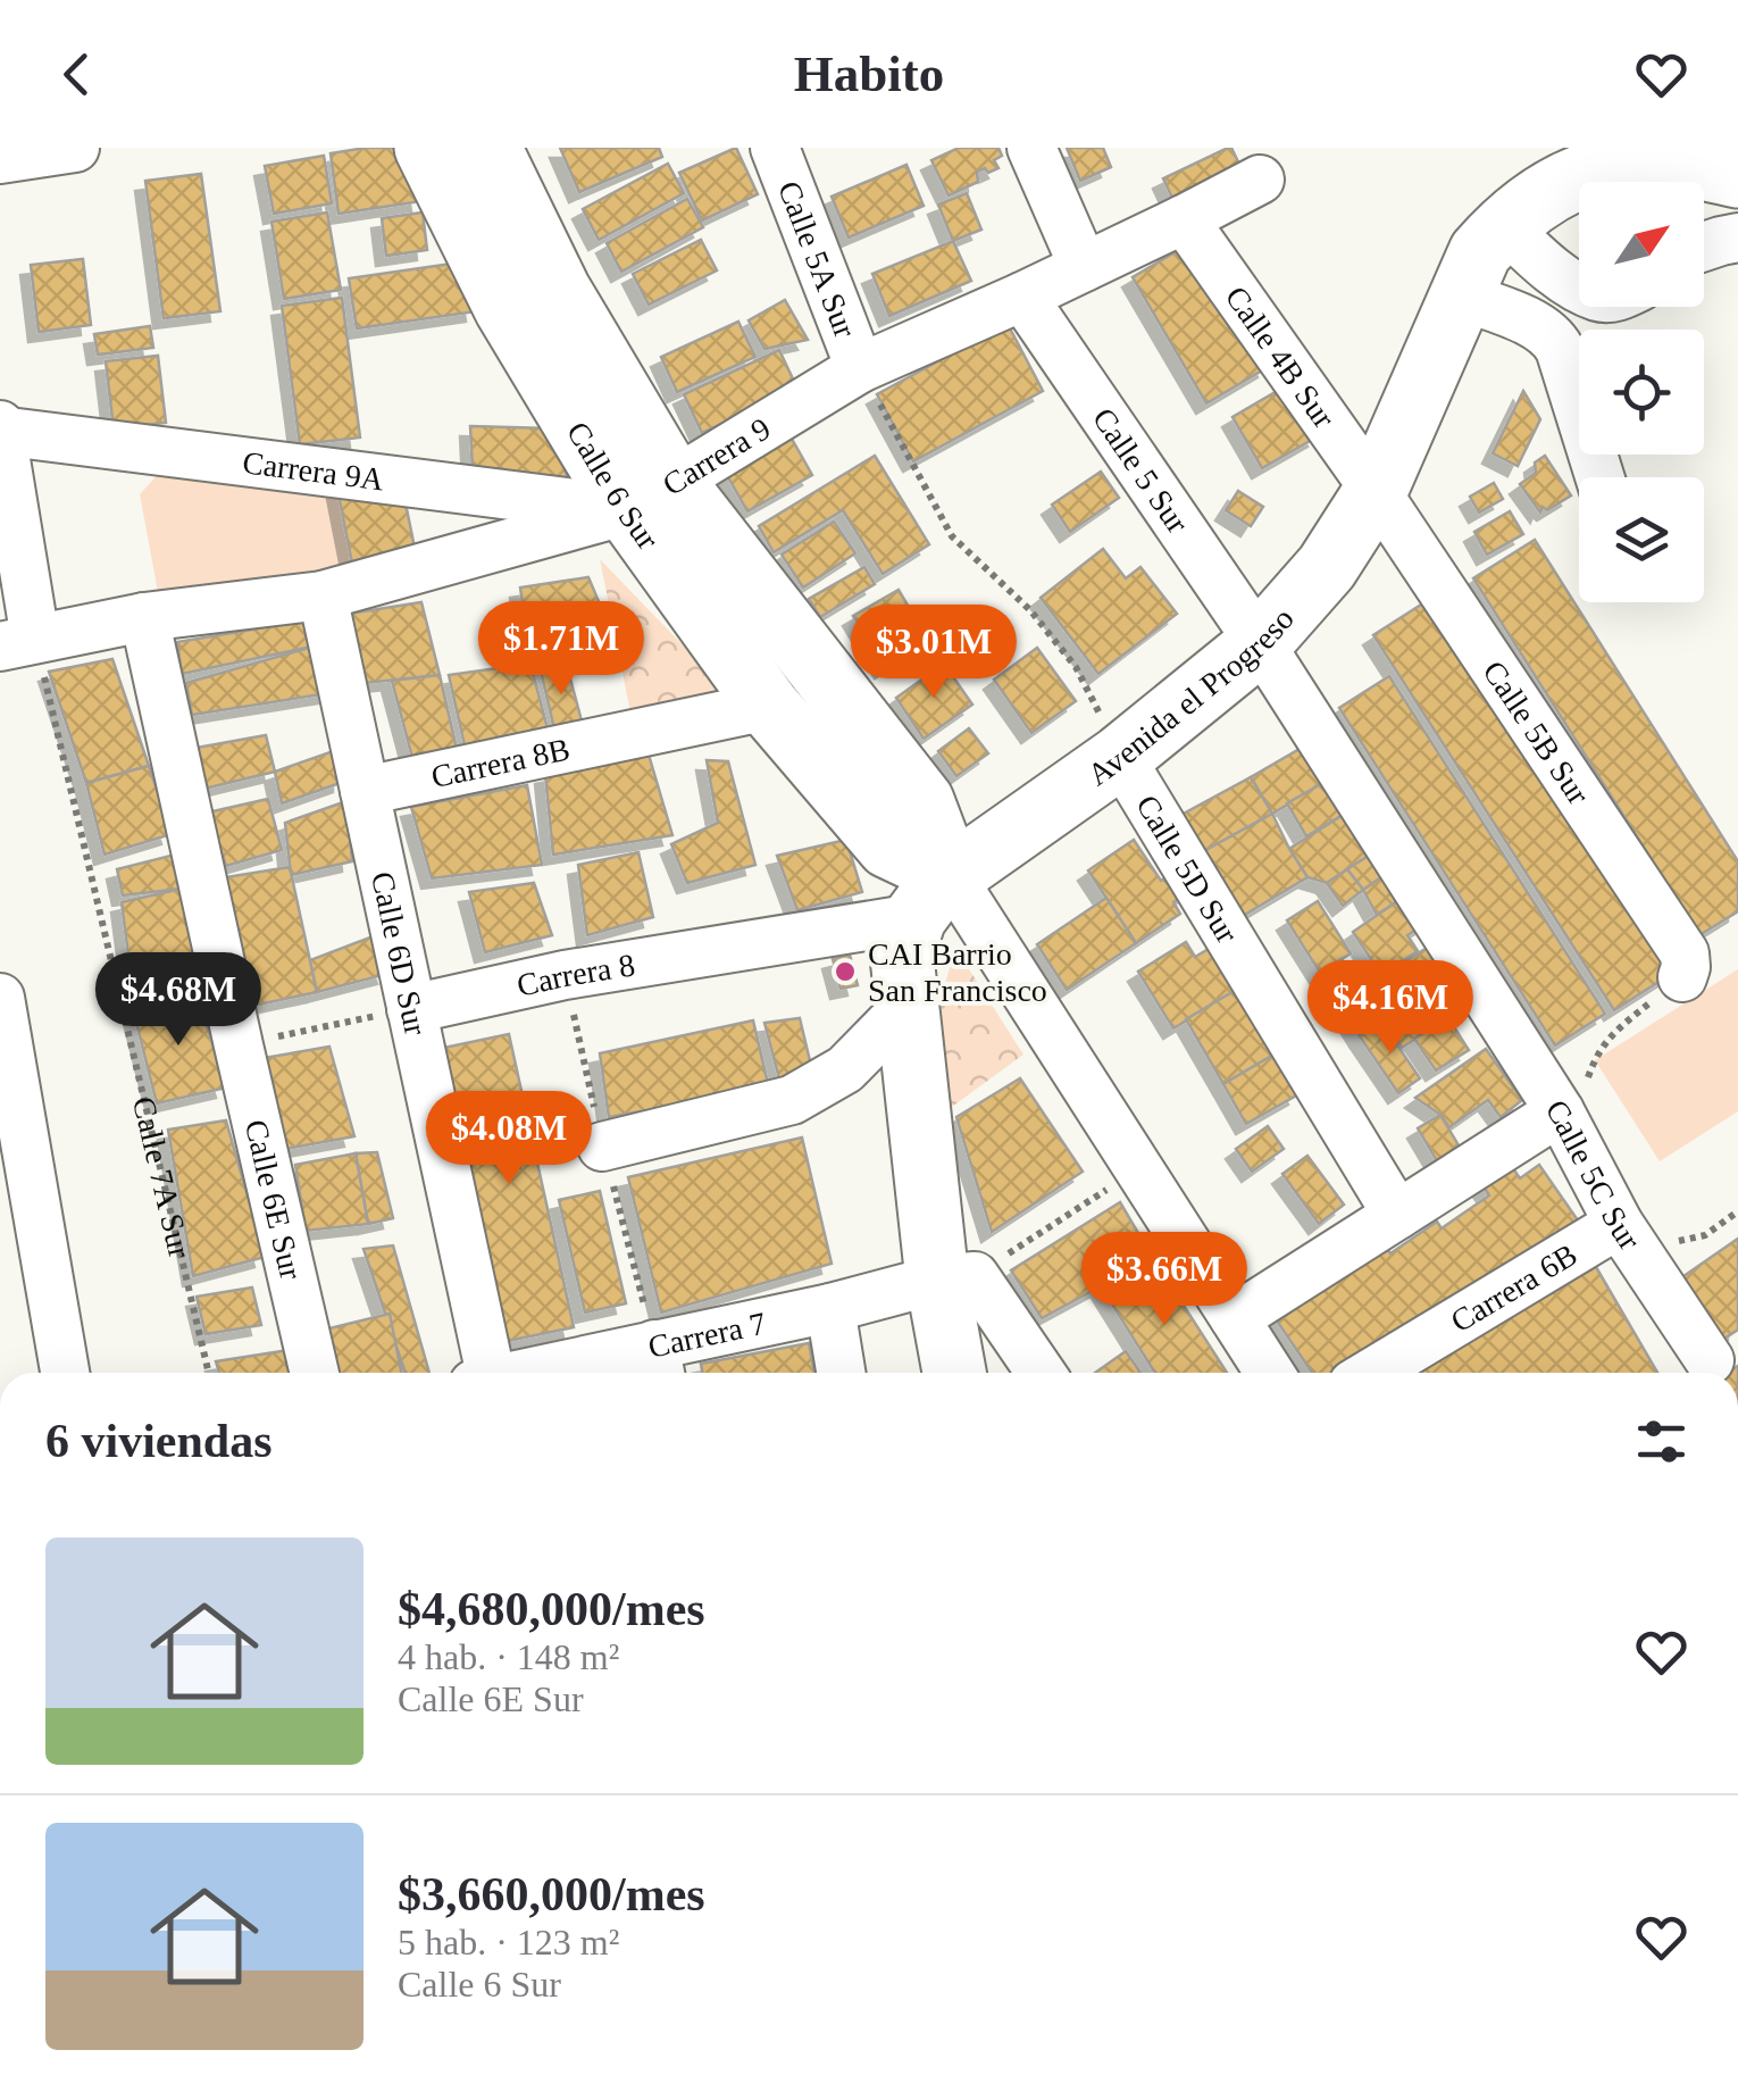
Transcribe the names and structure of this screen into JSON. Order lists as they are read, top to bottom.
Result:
{
  "streets": {
    "main road": ["Calle 6 Sur", "Avenida el Progreso"],
    "street": [
      "Calle 5A Sur",
      "Calle 4B Sur",
      "Carrera 9",
      "Carrera 9A",
      "Calle 5 Sur",
      "Calle 5B Sur",
      "Carrera 8B",
      "Calle 5D Sur",
      "Calle 6D Sur",
      "Carrera 8",
      "Calle 5C Sur",
      "Calle 6E Sur",
      "Carrera 6B",
      "Carrera 7"
    ],
    "path": ["Calle 7A Sur"]
  },
  "crossings": [
    ["Calle 5A Sur", "Carrera 9"],
    ["Calle 4B Sur", "Carrera 9"],
    ["Calle 4B Sur", "Avenida el Progreso"],
    ["Calle 4B Sur", "Calle 5B Sur"],
    ["Carrera 9", "Carrera 9A"],
    ["Carrera 9", "Calle 5 Sur"],
    ["Carrera 9", "Calle 6 Sur"],
    ["Carrera 9", "Calle 6D Sur"],
    ["Carrera 9", "Calle 7A Sur"],
    ["Carrera 9", "Calle 6E Sur"],
    ["Carrera 9A", "Calle 6 Sur"],
    ["Calle 5 Sur", "Avenida el Progreso"],
    ["Calle 5 Sur", "Calle 5C Sur"],
    ["Calle 6 Sur", "Avenida el Progreso"],
    ["Calle 6 Sur", "Carrera 8B"],
    ["Calle 6 Sur", "Carrera 8"],
    ["Avenida el Progreso", "Calle 5B Sur"],
    ["Avenida el Progreso", "Calle 5D Sur"],
    ["Avenida el Progreso", "Carrera 8"],
    ["Avenida el Progreso", "Calle 5C Sur"],
    ["Carrera 8B", "Calle 6D Sur"],
    ["Calle 6D Sur", "Carrera 8"],
    ["Calle 5C Sur", "Carrera 6B"]
  ],
  "places": ["CAI Barrio San Francisco"],
  "north": "top right",
  "page": {
    "header": "Habito",
    "price": [
      "$1.71M",
      "$3.01M",
      "$4.68M",
      "$4.16M",
      "$4.08M",
      "$3.66M"
    ],
    "heading": "6 viviendas",
    "list": [
      {
        "name": "$4,680,000/mes",
        "note": "4 hab. · 148 m² · Calle 6E Sur"
      },
      {
        "name": "$3,660,000/mes",
        "note": "5 hab. · 123 m² · Calle 6 Sur"
      }
    ]
  }
}
